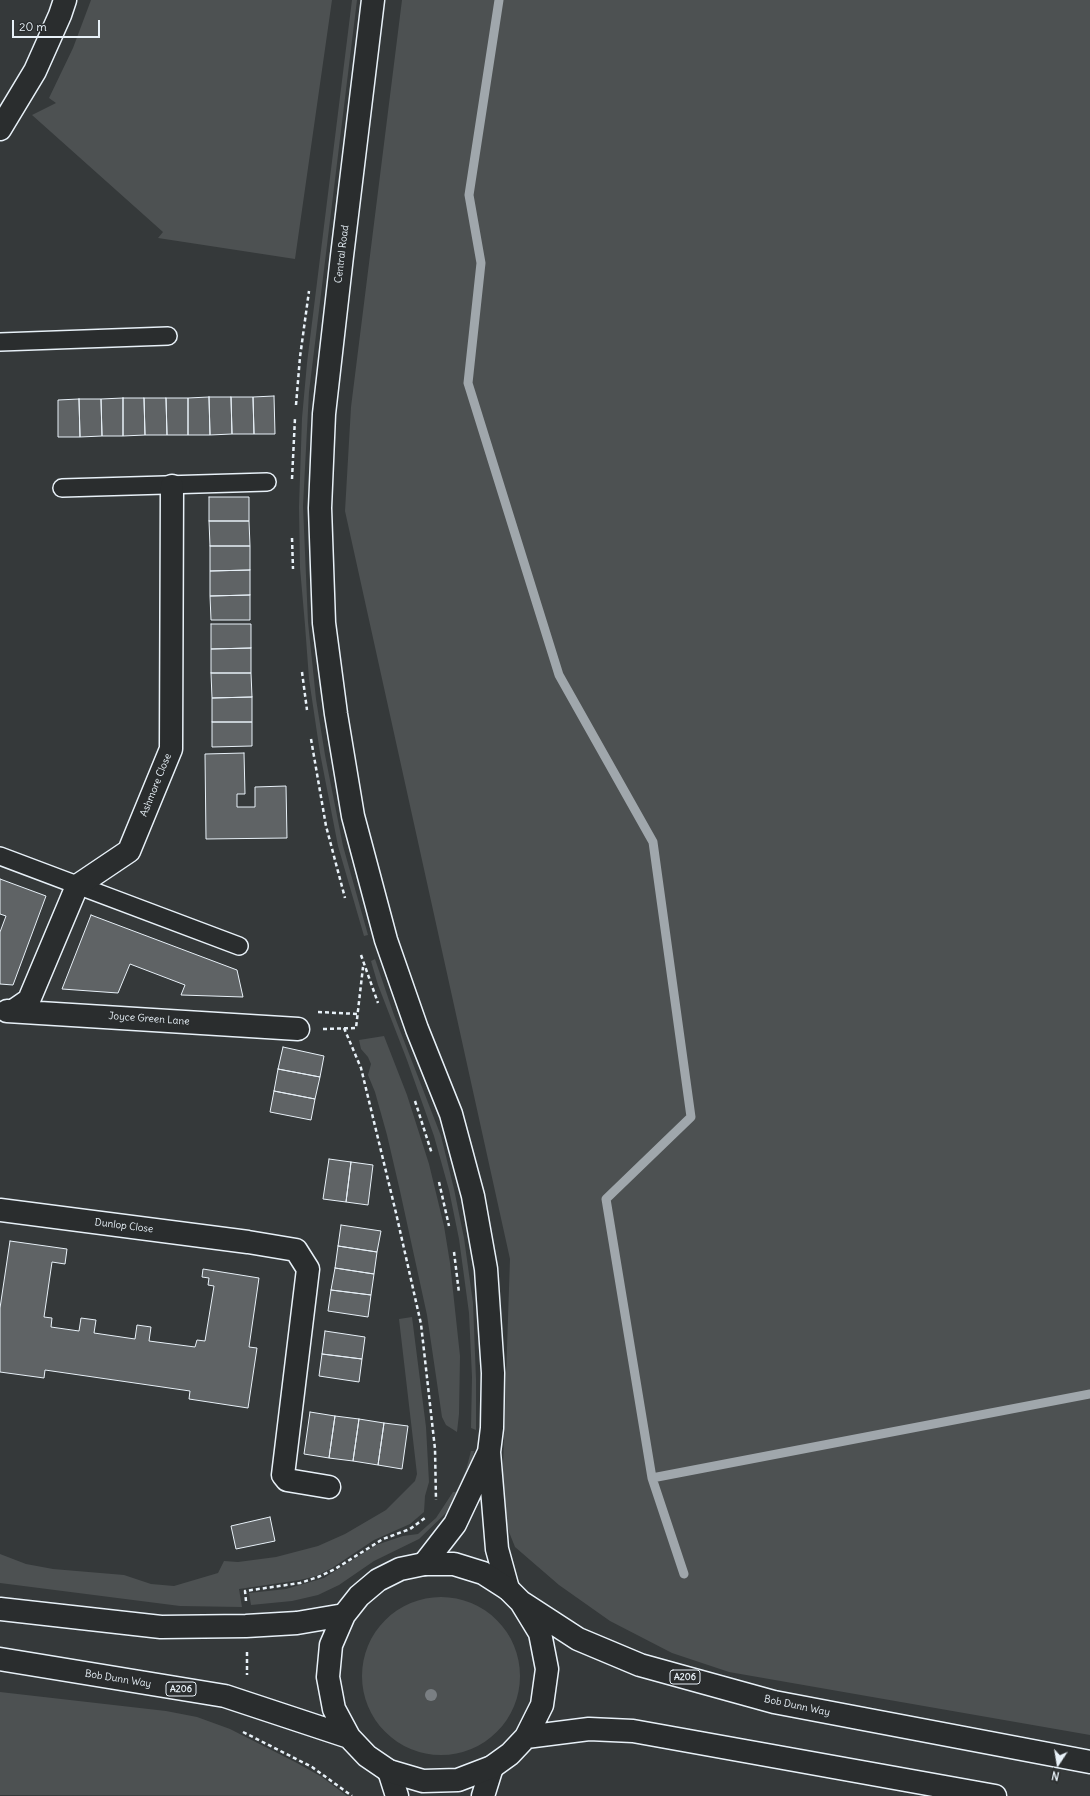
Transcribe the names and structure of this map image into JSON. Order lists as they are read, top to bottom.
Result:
{
  "streets": {
    "street": [
      "Central Road",
      "Ashmore Close",
      "Joyce Green Lane",
      "Dunlop Close",
      "A206",
      "Bob Dunn Way"
    ]
  },
  "scale_bar": "20 m",
  "north": "bottom"
}
